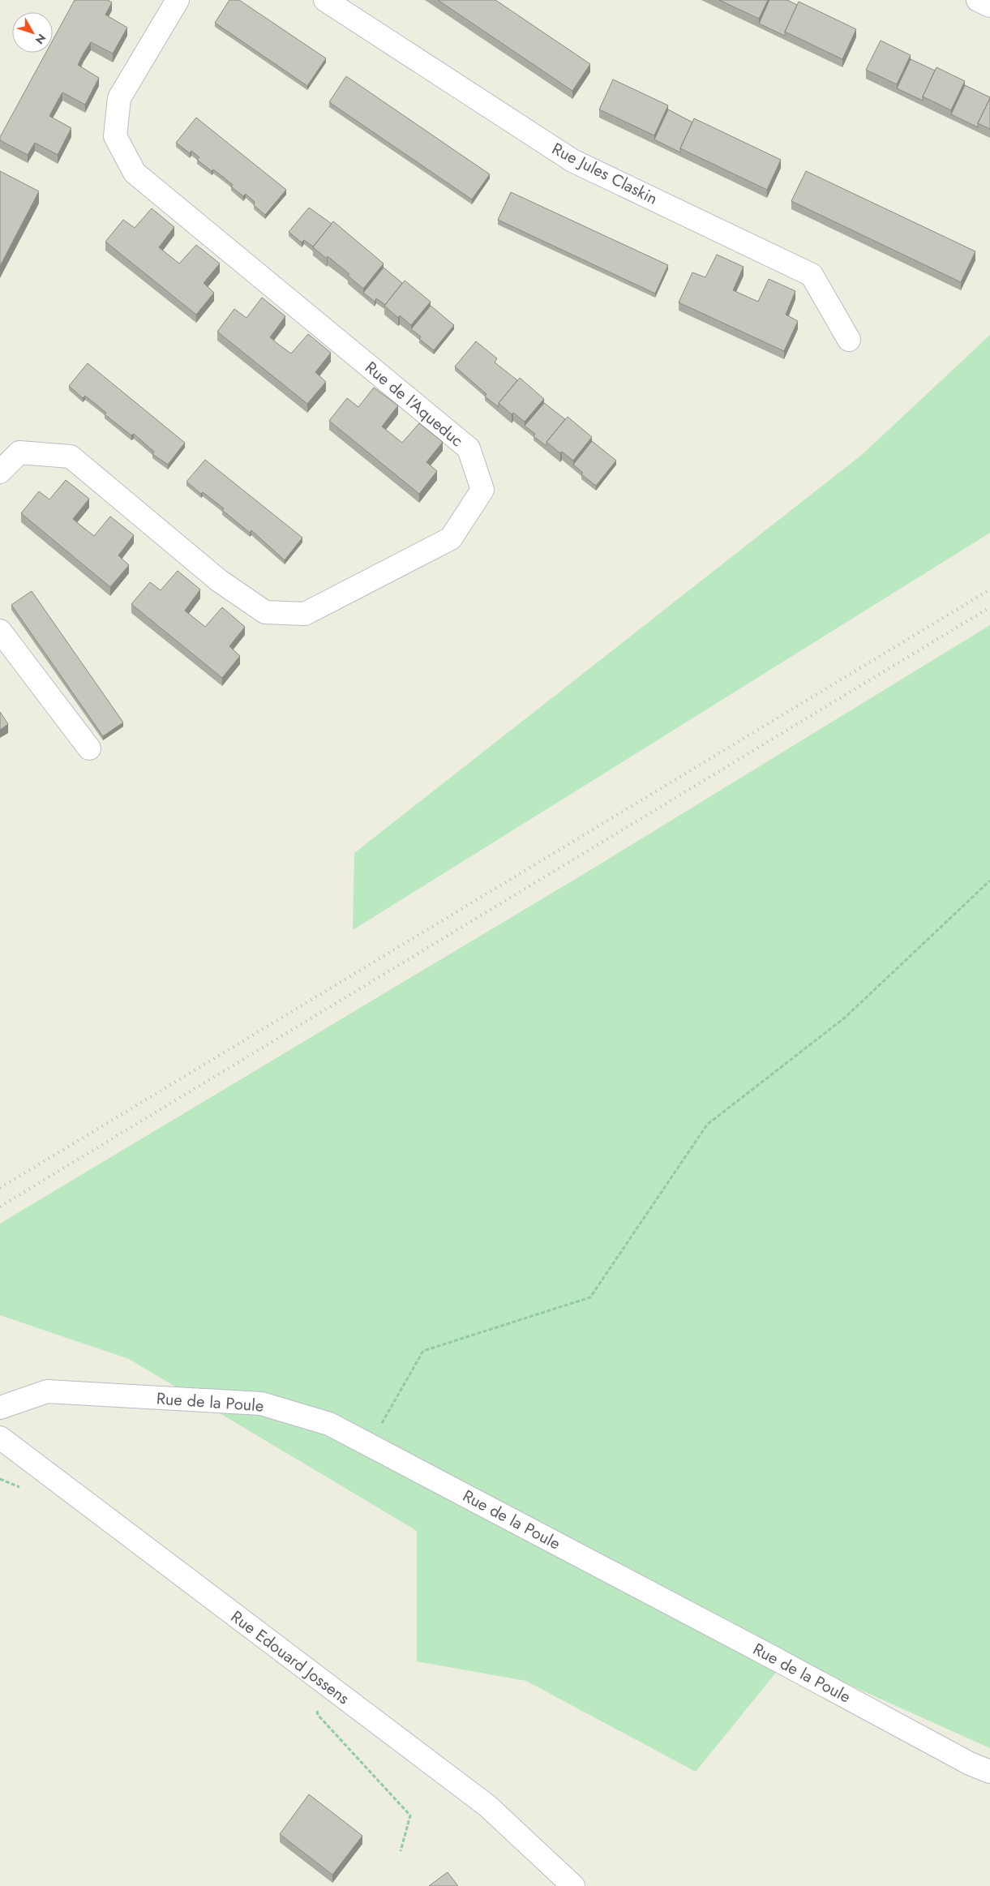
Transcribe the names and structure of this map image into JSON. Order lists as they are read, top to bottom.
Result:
{
  "streets": {
    "street": [
      "Rue Jules Claskin",
      "Rue de l'Aqueduc",
      "Rue de la Poule",
      "Rue Edouard Jossens"
    ]
  },
  "north": "bottom right"
}
